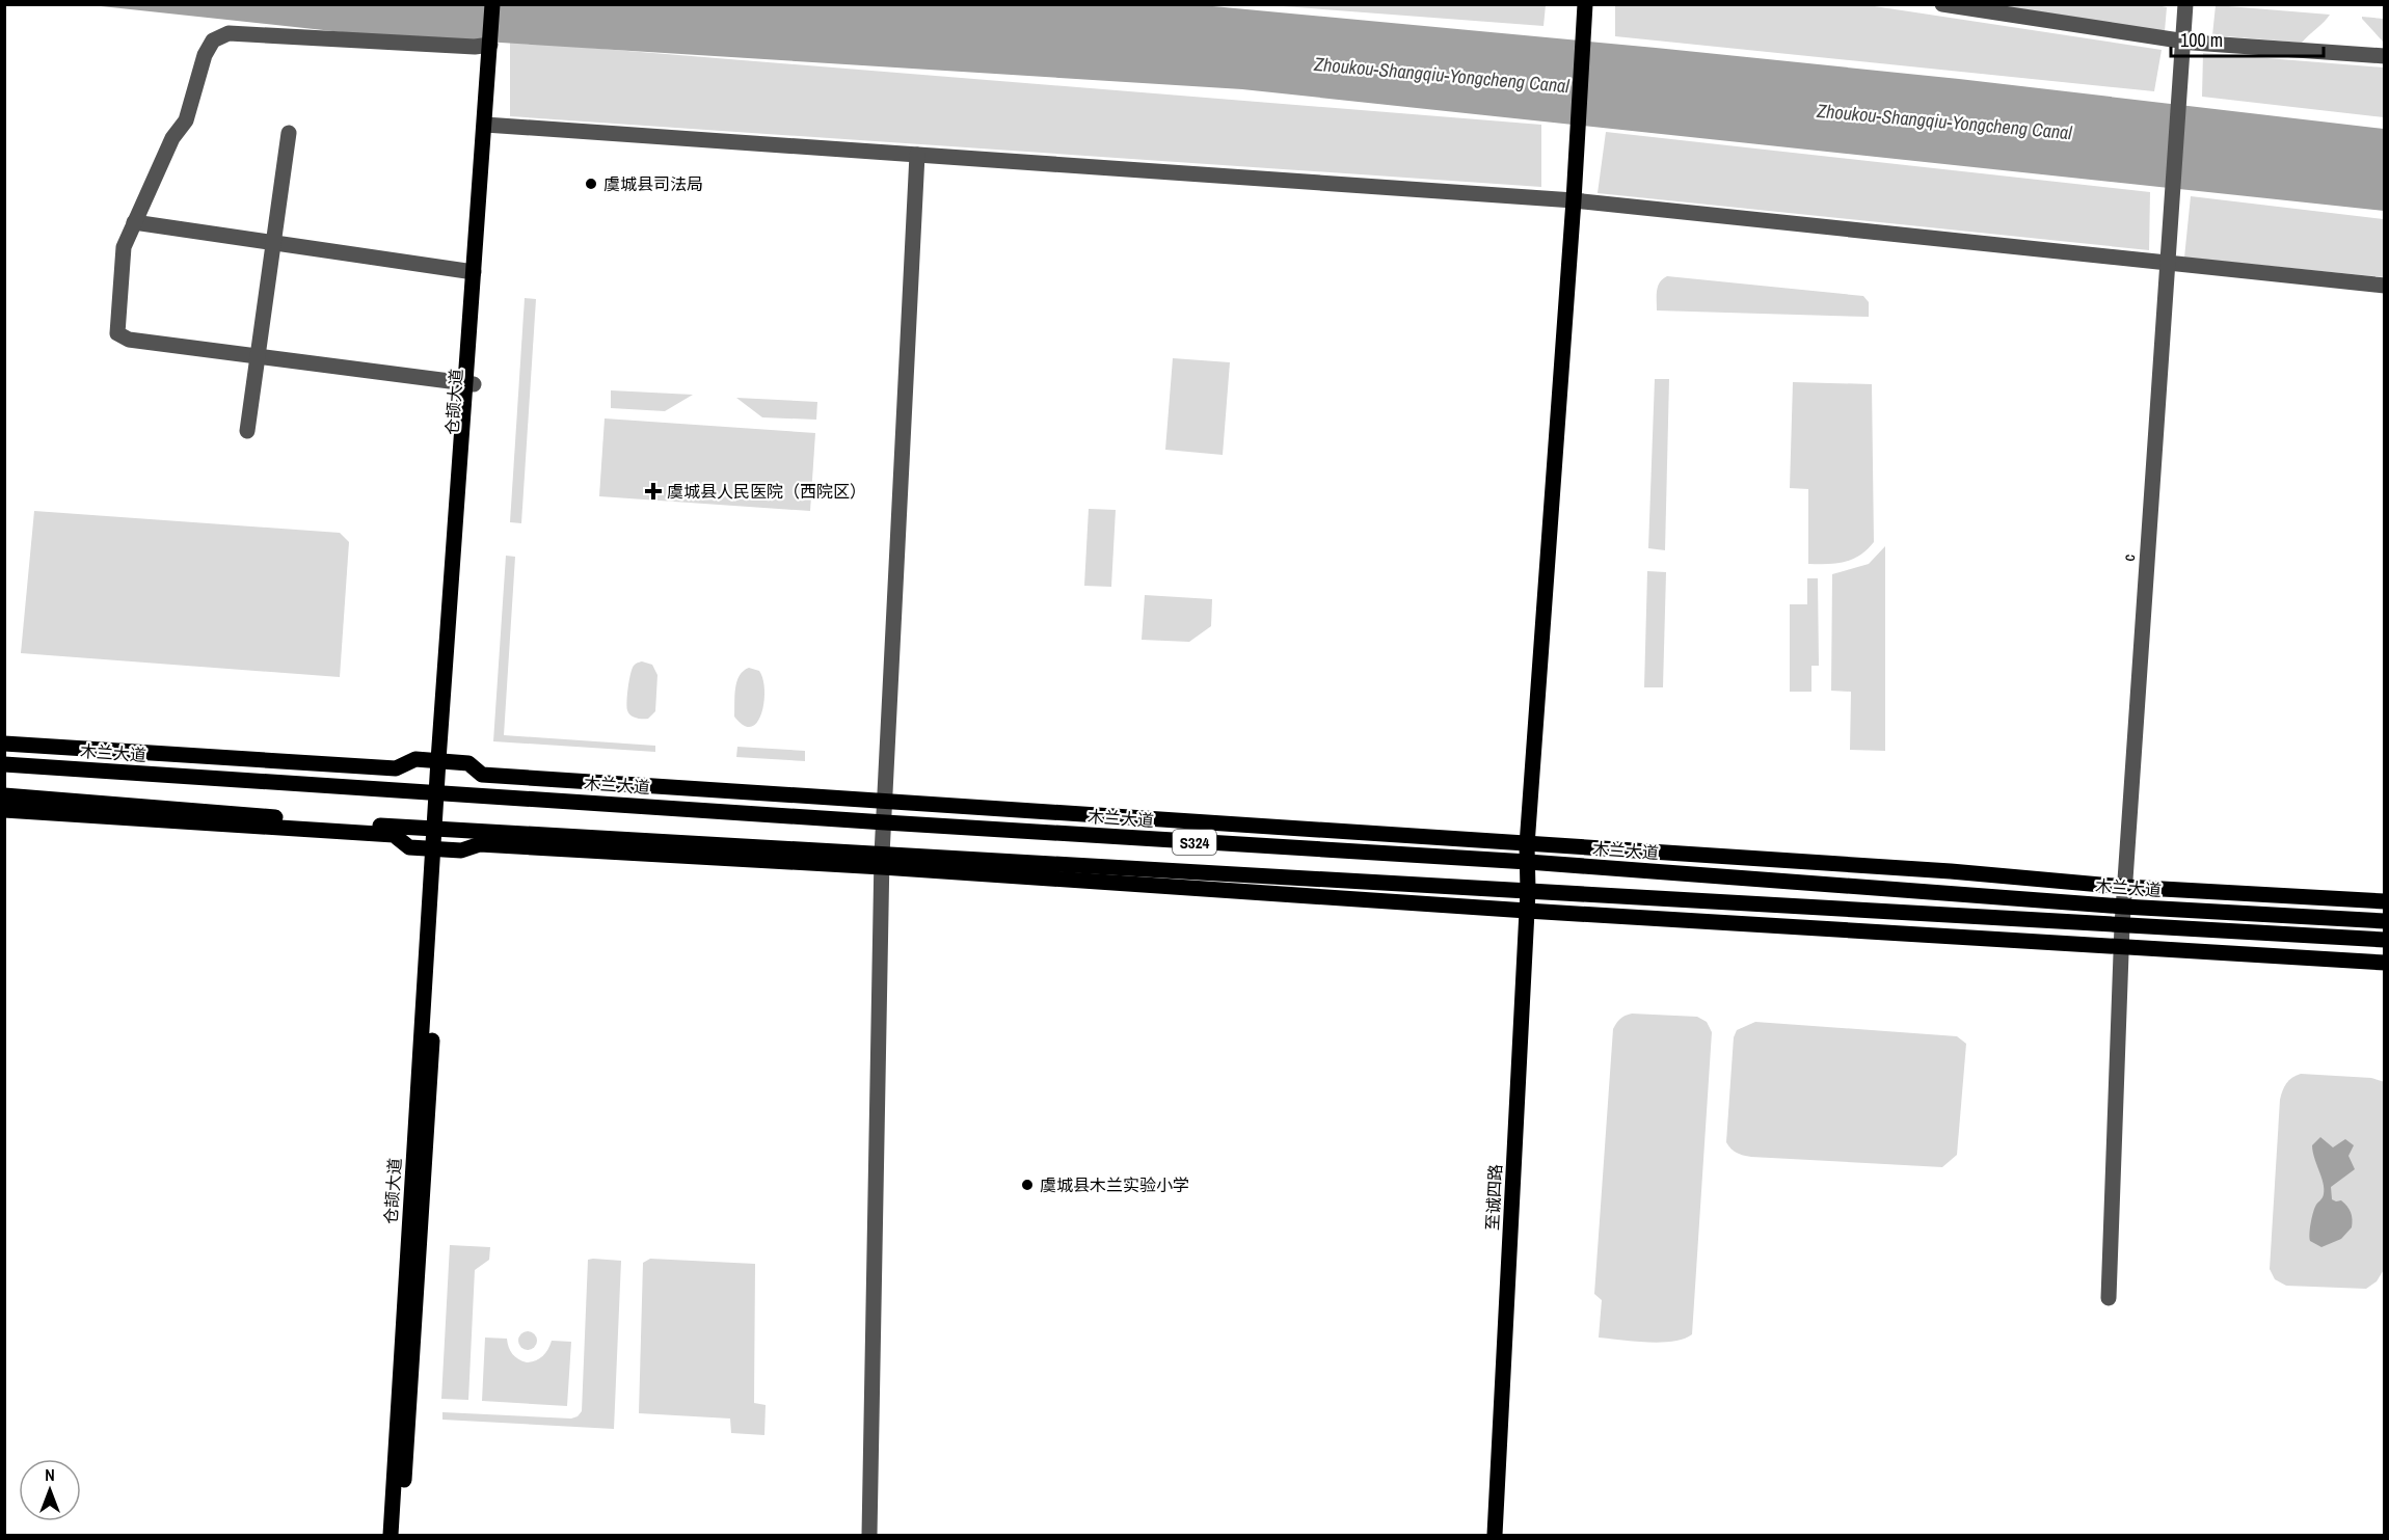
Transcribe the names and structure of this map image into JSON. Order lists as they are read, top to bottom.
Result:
{
  "streets": {
    "main road": [
      "仓颉大道",
      "木兰大道",
      "S324",
      "至诚四路"
    ],
    "street": ["c"]
  },
  "crossings": [
    ["仓颉大道", "木兰大道"],
    ["仓颉大道", "S324"],
    ["c", "木兰大道"],
    ["c", "S324"],
    ["木兰大道", "至诚四路"],
    ["S324", "至诚四路"]
  ],
  "water": ["Zhoukou-Shangqiu-Yongcheng Canal"],
  "places": {
    "other": ["虞城县司法局", "虞城县木兰实验小学"],
    "health": ["虞城县人民医院（西院区）"]
  },
  "scale_bar": "100 m",
  "north": "top"
}
